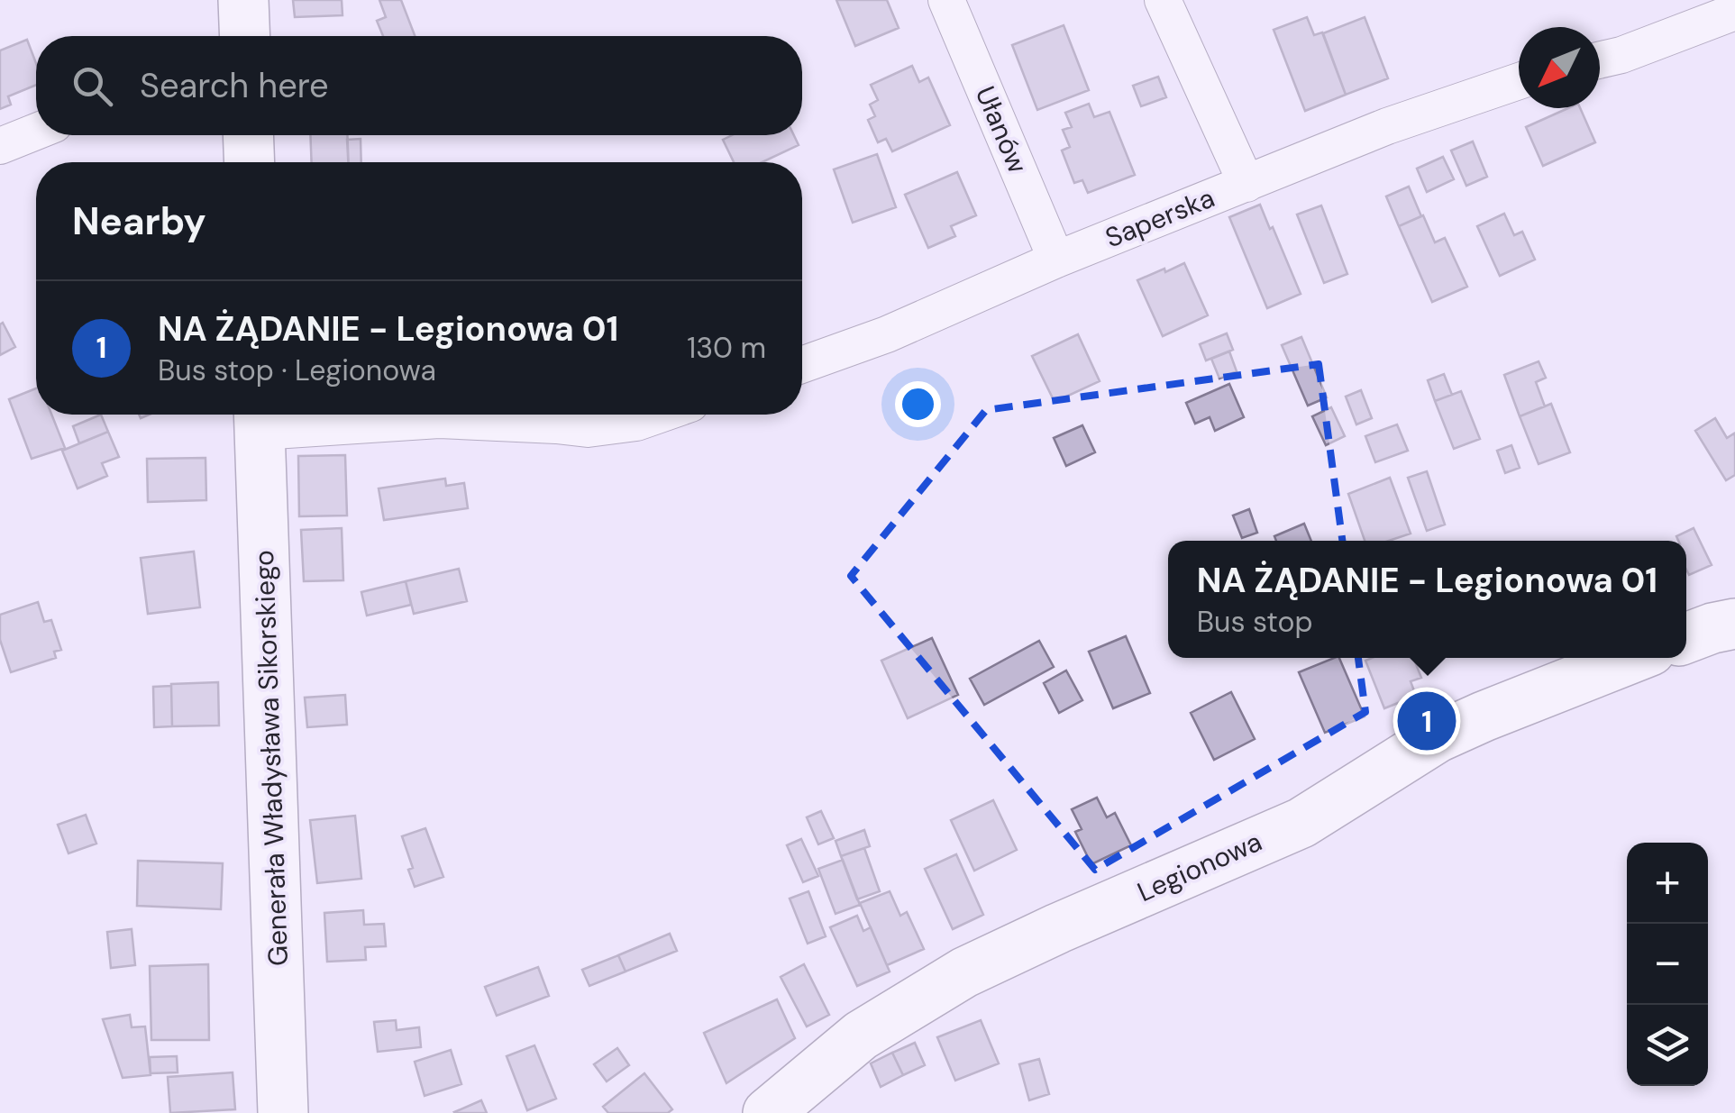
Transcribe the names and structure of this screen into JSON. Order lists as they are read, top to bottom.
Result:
{
  "streets": {
    "street": [
      "Ułanów",
      "Saperska",
      "Generała Władysława Sikorskiego",
      "Legionowa"
    ]
  },
  "crossings": [
    ["Ułanów", "Saperska"]
  ],
  "north": "bottom left",
  "page": {
    "search": "Search here",
    "heading": "Nearby",
    "list": [
      {
        "mark": "1",
        "name": "NA ŻĄDANIE - Legionowa 01",
        "note": "Bus stop · Legionowa",
        "value": "130 m"
      }
    ],
    "popup": ["NA ŻĄDANIE - Legionowa 01", "Bus stop"],
    "pins": "1",
    "map_buttons": ["+", "−"]
  }
}
